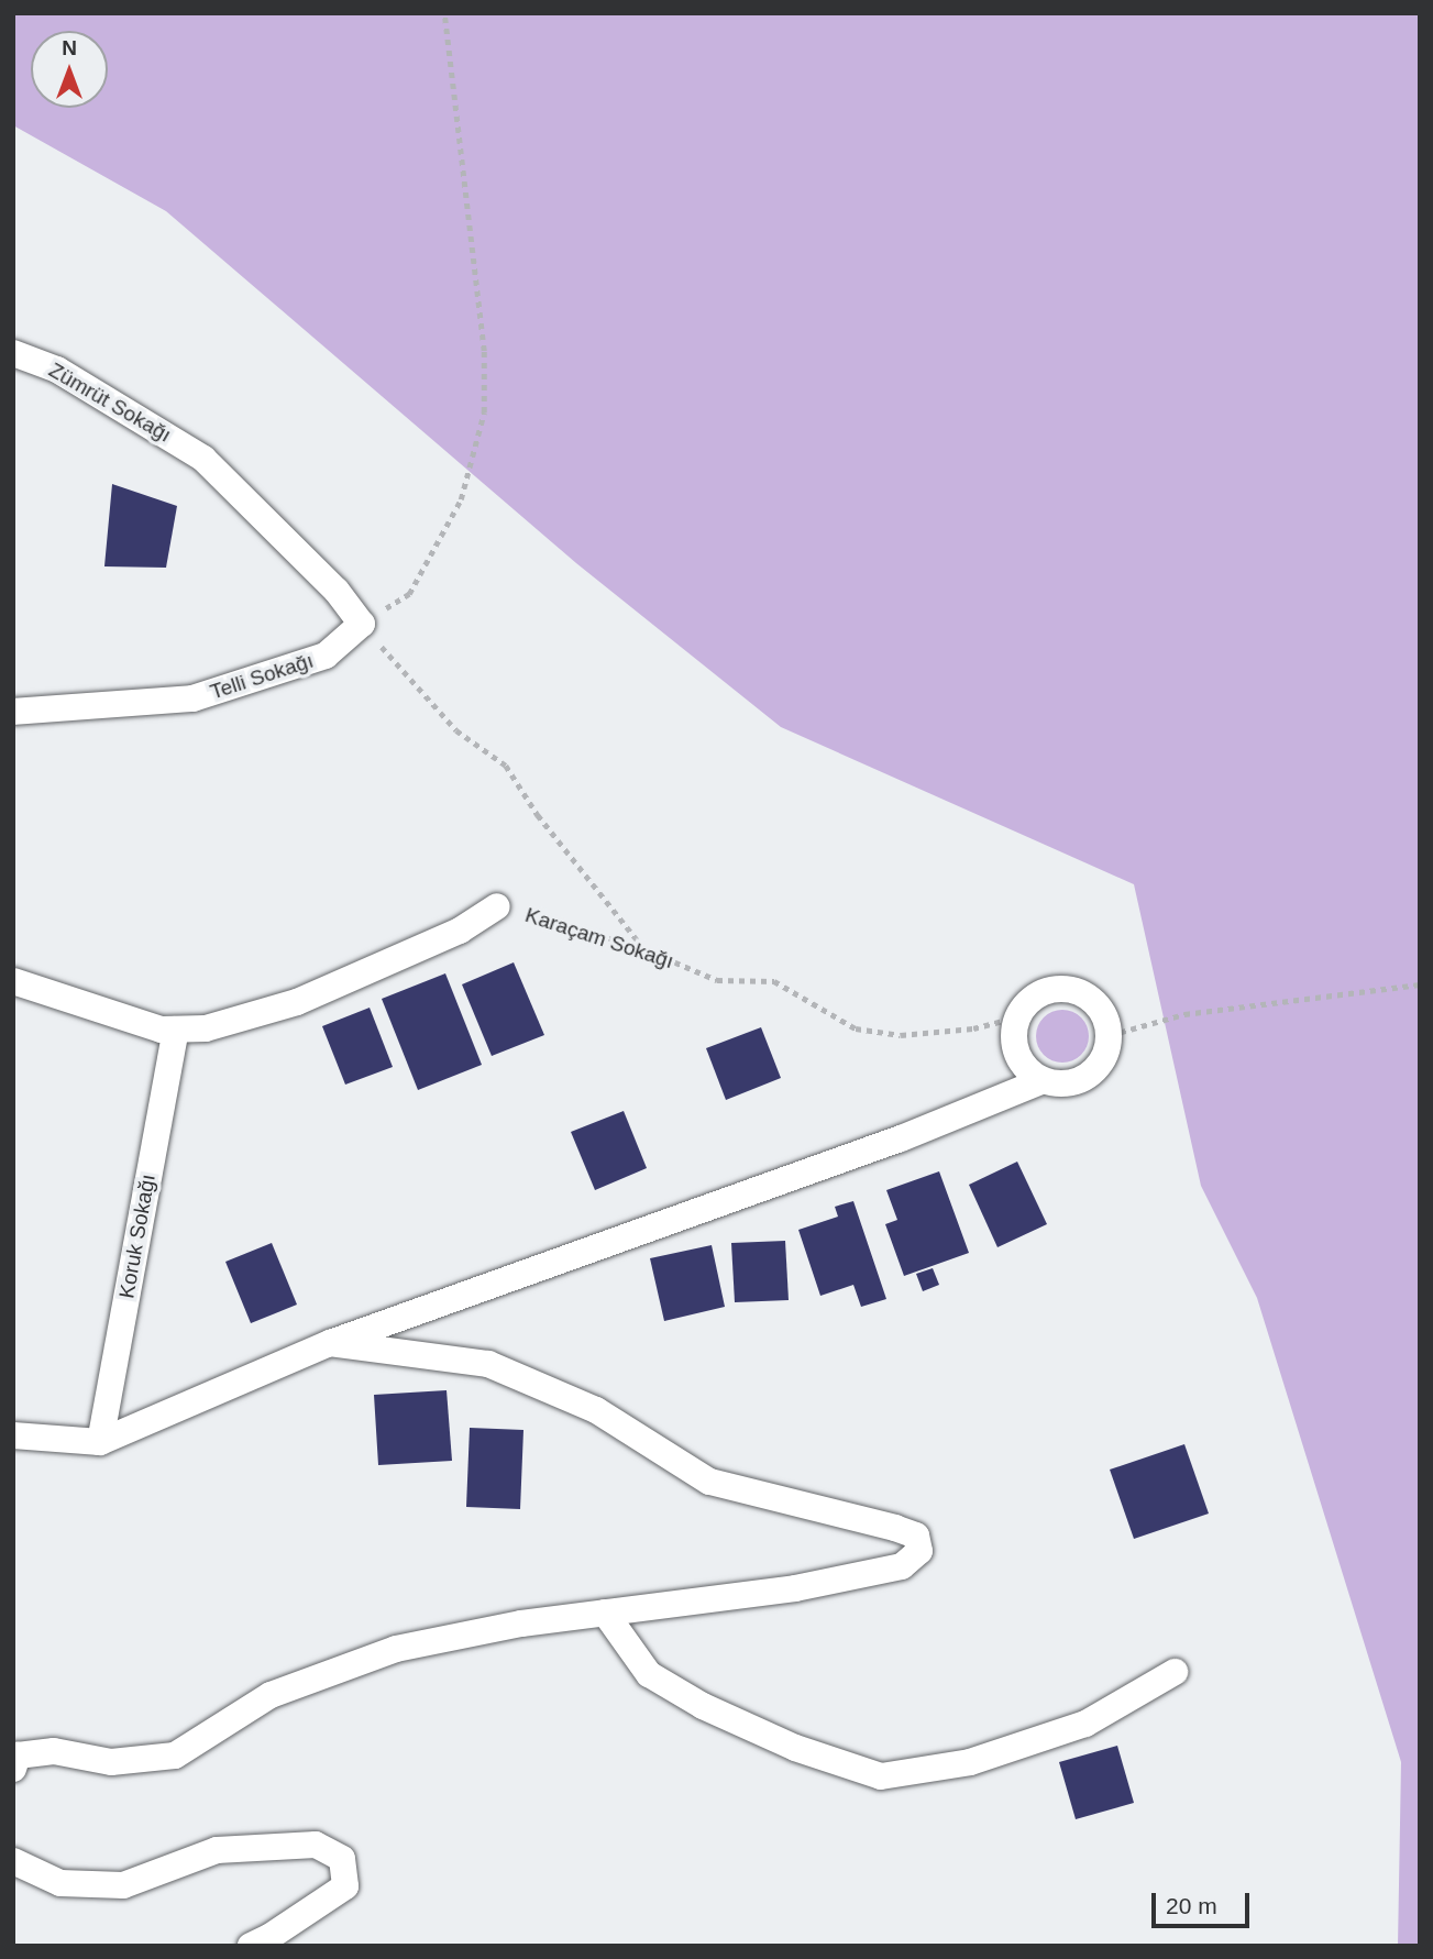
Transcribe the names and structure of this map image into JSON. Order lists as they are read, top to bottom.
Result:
{
  "streets": {
    "street": [
      "Zümrüt Sokağı",
      "Telli Sokağı",
      "Karaçam Sokağı",
      "Koruk Sokağı"
    ]
  },
  "crossings": [
    ["Zümrüt Sokağı", "Telli Sokağı"],
    ["Karaçam Sokağı", "Koruk Sokağı"]
  ],
  "scale_bar": "20 m",
  "north": "top"
}
